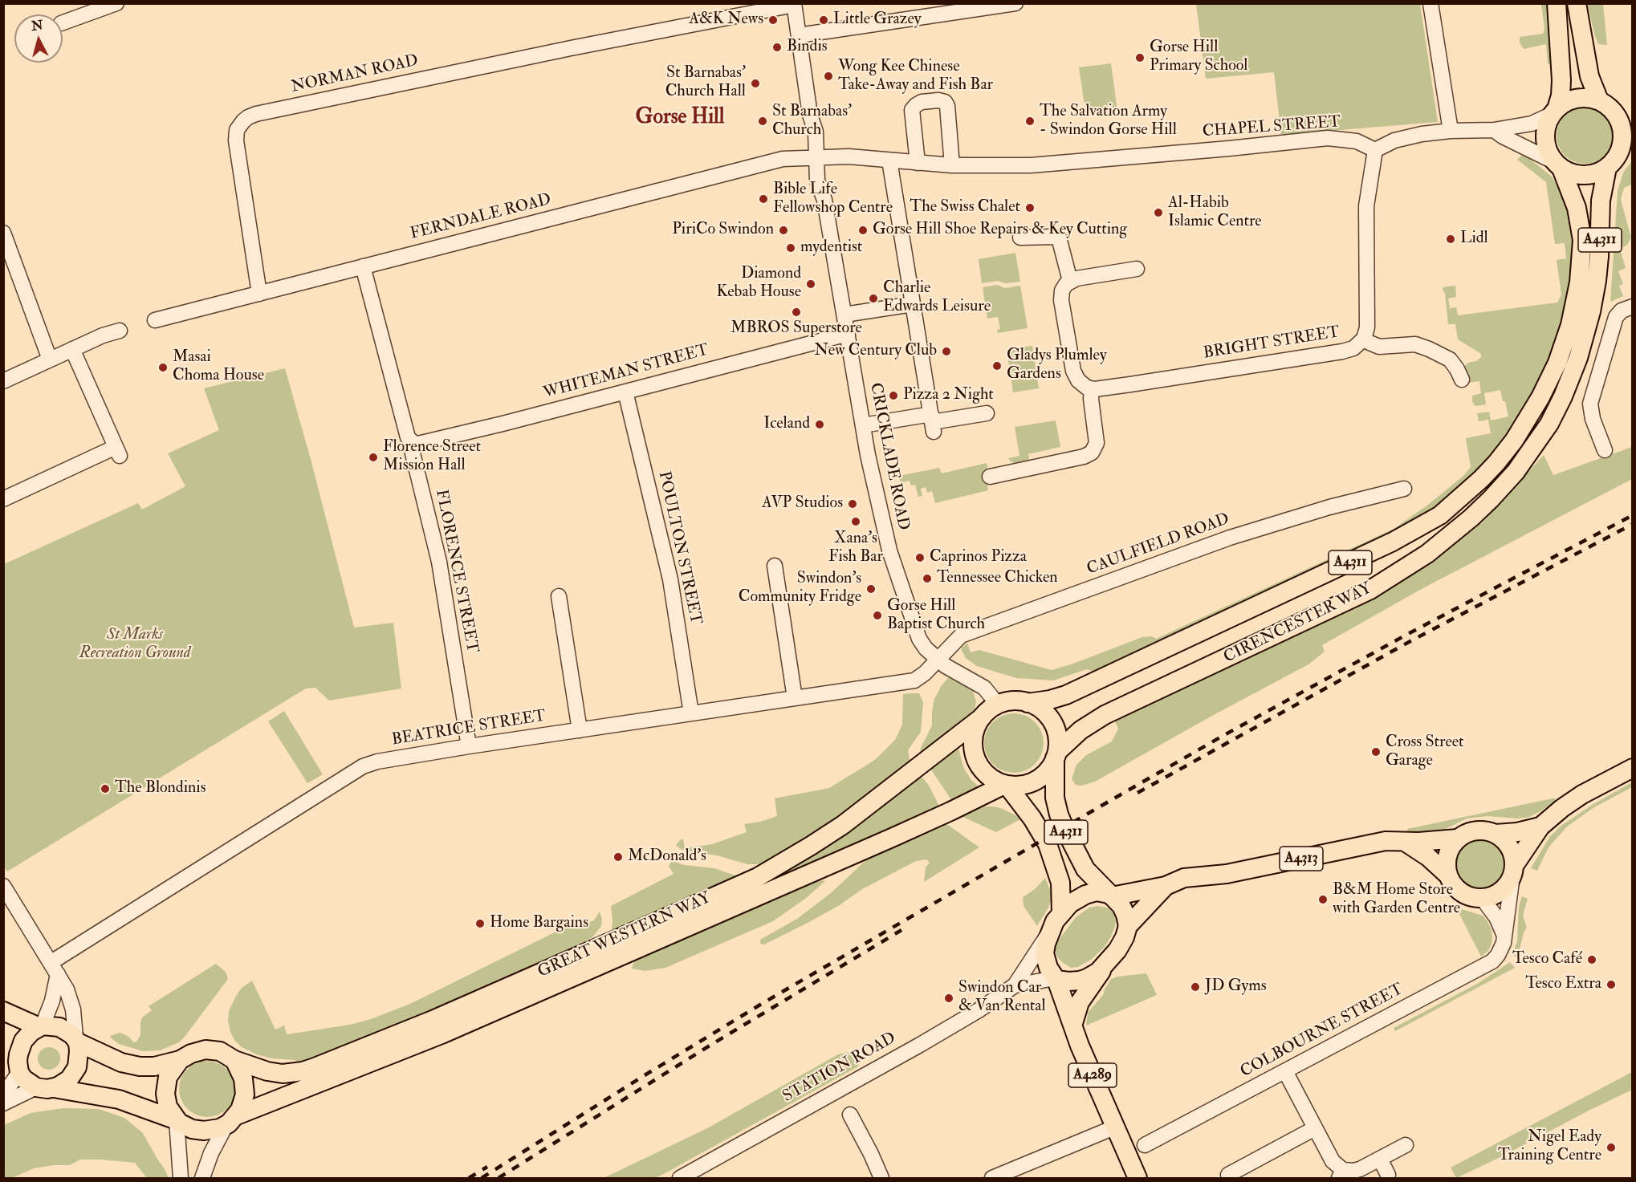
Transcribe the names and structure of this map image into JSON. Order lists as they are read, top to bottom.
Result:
{
  "streets": {
    "main road": [
      "A4311",
      "CIRENCESTER WAY",
      "A4313",
      "GREAT WESTERN WAY",
      "A4289"
    ],
    "street": [
      "NORMAN ROAD",
      "CHAPEL STREET",
      "FERNDALE ROAD",
      "BRIGHT STREET",
      "WHITEMAN STREET",
      "CRICKLADE ROAD",
      "CAULFIELD ROAD",
      "POULTON STREET",
      "FLORENCE STREET",
      "BEATRICE STREET",
      "COLBOURNE STREET",
      "STATION ROAD"
    ]
  },
  "crossings": [
    ["NORMAN ROAD", "FERNDALE ROAD"],
    ["NORMAN ROAD", "CRICKLADE ROAD"],
    ["CHAPEL STREET", "FERNDALE ROAD"],
    ["CHAPEL STREET", "BRIGHT STREET"],
    ["CHAPEL STREET", "CRICKLADE ROAD"],
    ["FERNDALE ROAD", "CRICKLADE ROAD"],
    ["FERNDALE ROAD", "FLORENCE STREET"],
    ["A4311", "CRICKLADE ROAD"],
    ["A4311", "CIRENCESTER WAY"],
    ["A4311", "A4313"],
    ["A4311", "GREAT WESTERN WAY"],
    ["A4311", "STATION ROAD"],
    ["A4311", "A4289"],
    ["WHITEMAN STREET", "CRICKLADE ROAD"],
    ["WHITEMAN STREET", "POULTON STREET"],
    ["WHITEMAN STREET", "FLORENCE STREET"],
    ["CRICKLADE ROAD", "CAULFIELD ROAD"],
    ["CRICKLADE ROAD", "CIRENCESTER WAY"],
    ["CRICKLADE ROAD", "BEATRICE STREET"],
    ["CRICKLADE ROAD", "GREAT WESTERN WAY"],
    ["CAULFIELD ROAD", "BEATRICE STREET"],
    ["POULTON STREET", "BEATRICE STREET"],
    ["FLORENCE STREET", "BEATRICE STREET"],
    ["CIRENCESTER WAY", "GREAT WESTERN WAY"],
    ["A4313", "COLBOURNE STREET"],
    ["A4313", "STATION ROAD"],
    ["A4313", "A4289"],
    ["STATION ROAD", "A4289"]
  ],
  "districts": ["Gorse Hill"],
  "parks": ["St Marks Recreation Ground"],
  "places": [
    "A&K News",
    "Little Grazey",
    "Bindis",
    "Gorse Hill Primary School",
    "Wong Kee Chinese Take-Away and Fish Bar",
    "St Barnabas' Church Hall",
    "St Barnabas' Church",
    "The Salvation Army - Swindon Gorse Hill",
    "Bible Life Fellowshop Centre",
    "The Swiss Chalet",
    "Al-Habib Islamic Centre",
    "PiriCo Swindon",
    "Gorse Hill Shoe Repairs & Key Cutting",
    "Lidl",
    "mydentist",
    "Diamond Kebab House",
    "Charlie Edwards Leisure",
    "MBROS Superstore",
    "New Century Club",
    "Gladys Plumley Gardens",
    "Masai Choma House",
    "Pizza 2 Night",
    "Iceland",
    "Florence Street Mission Hall",
    "AVP Studios",
    "Xana's Fish Bar",
    "Caprinos Pizza",
    "Tennessee Chicken",
    "Swindon's Community Fridge",
    "Gorse Hill Baptist Church",
    "Cross Street Garage",
    "The Blondinis",
    "McDonald's",
    "B&M Home Store with Garden Centre",
    "Home Bargains",
    "Tesco Café",
    "Tesco Extra",
    "JD Gyms",
    "Swindon Car & Van Rental",
    "Nigel Eady Training Centre"
  ],
  "north": "top"
}
